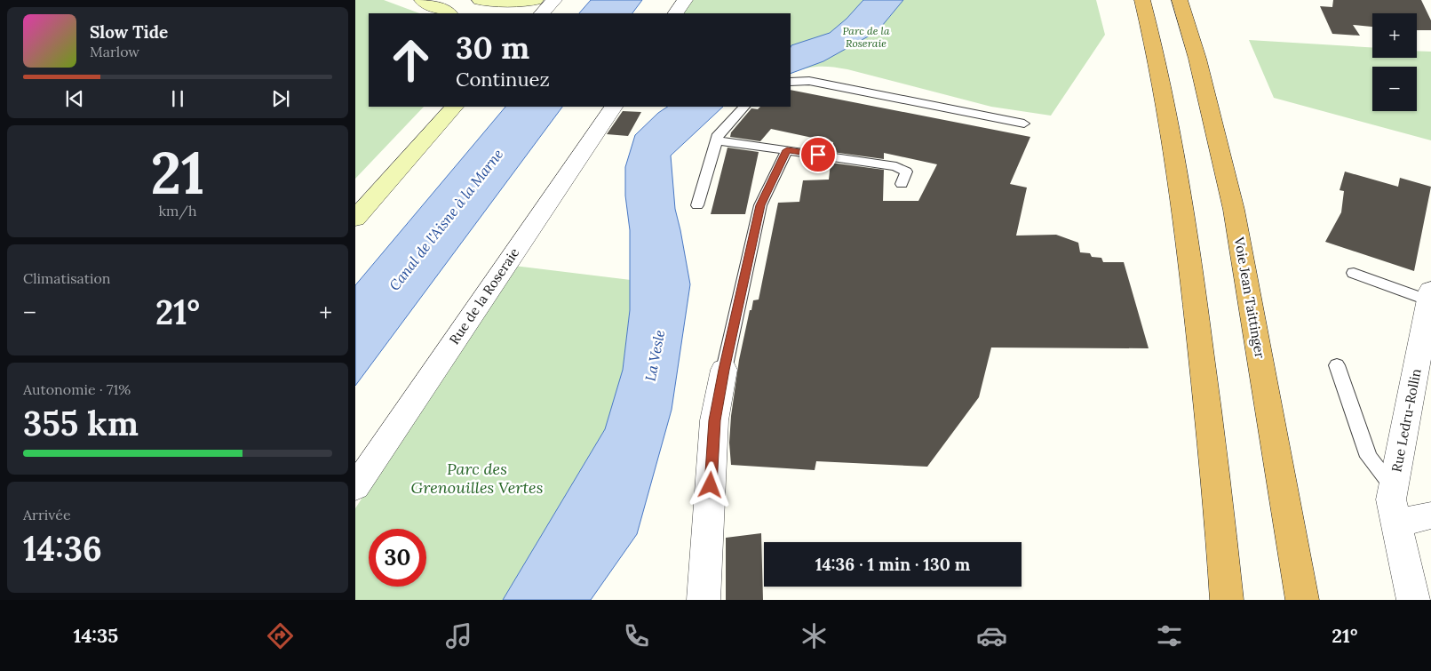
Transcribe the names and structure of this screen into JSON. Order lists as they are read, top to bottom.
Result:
{
  "streets": {
    "highway": ["Voie Jean Taittinger"],
    "street": ["Rue de la Roseraie", "Rue Ledru-Rollin"]
  },
  "water": ["Canal de l'Aisne à la Marne", "La Vesle"],
  "parks": ["Parc de la Roseraie", "Parc des Grenouilles Vertes"],
  "page": {
    "map_buttons": ["+", "−"],
    "turn": ["30 m", "Continuez"],
    "song": ["Slow Tide", "Marlow"],
    "tile": [
      ["21", "km/h"],
      "Climatisation",
      ["Autonomie · 71%", "355 km"],
      ["Arrivée", "14:36"]
    ],
    "heat": ["−", "21°", "+"],
    "limit": "30",
    "trip": "14:36 · 1 min · 130 m",
    "tabs": ["14:35", "21°"]
  }
}
